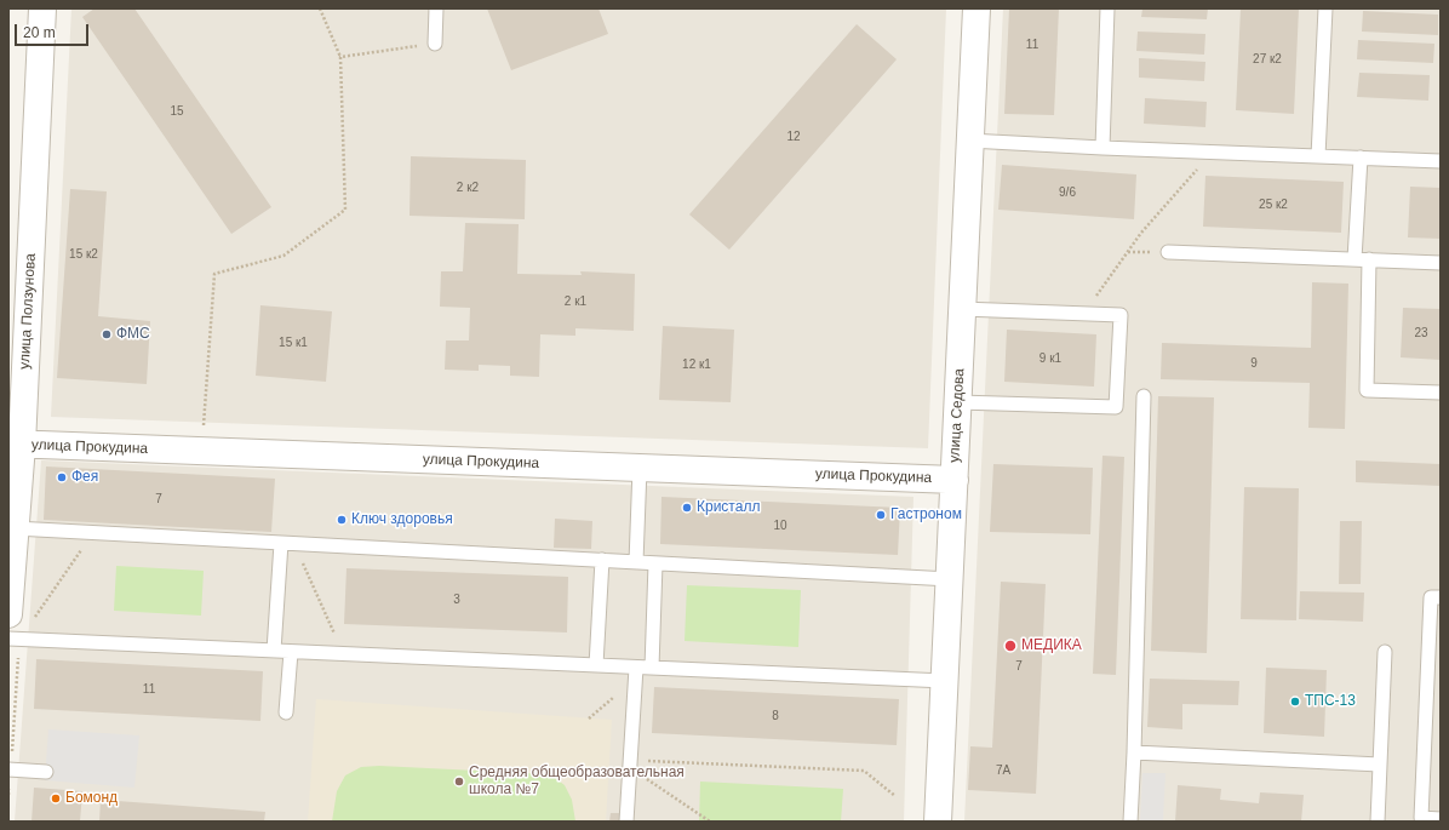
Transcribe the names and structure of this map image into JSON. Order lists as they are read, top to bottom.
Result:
{
  "streets": {
    "street": ["улица Ползунова", "улица Седова", "улица Прокудина"]
  },
  "crossings": [
    ["улица Ползунова", "улица Прокудина"],
    ["улица Седова", "улица Прокудина"]
  ],
  "places": [
    "ФМС",
    "Фея",
    "Кристалл",
    "Гастроном",
    "Ключ здоровья",
    "МЕДИКА",
    "ТПС-13",
    "Средняя общеобразовательная школа №7",
    "Бомонд"
  ],
  "house_numbers": [
    "11",
    "27 к2",
    "15",
    "12",
    "2 к2",
    "9/6",
    "25 к2",
    "15 к2",
    "2 к1",
    "23",
    "15 к1",
    "9 к1",
    "9",
    "12 к1",
    "7",
    "10",
    "3",
    "7",
    "11",
    "8",
    "7А"
  ],
  "scale_bar": "20 m"
}
